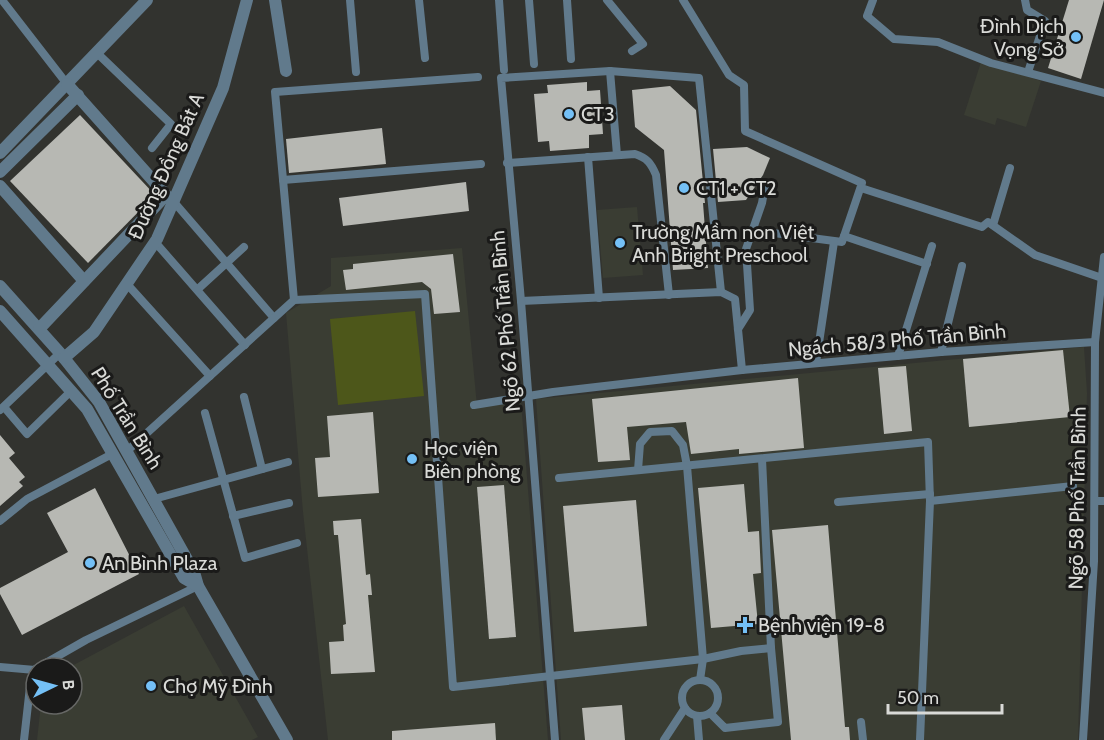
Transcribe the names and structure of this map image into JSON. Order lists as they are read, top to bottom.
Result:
{
  "streets": {
    "street": ["Đường Đồng Bát A", "Phố Trần Bình"],
    "lane": ["Ngõ 62 Phố Trần Bình", "Ngách 58/3 Phố Trần Bình", "Ngõ 58 Phố Trần Bình"]
  },
  "crossings": [
    ["Đường Đồng Bát A", "Phố Trần Bình"],
    ["Ngõ 62 Phố Trần Bình", "Ngách 58/3 Phố Trần Bình"],
    ["Ngách 58/3 Phố Trần Bình", "Ngõ 58 Phố Trần Bình"]
  ],
  "places": {
    "other": [
      "Đình Dịch Vọng Sở",
      "CT3",
      "CT1 + CT2",
      "Trường Mầm non Việt Anh Bright Preschool",
      "Học viện Biên phòng",
      "An Bình Plaza",
      "Chợ Mỹ Đình"
    ],
    "health": ["Bệnh viện 19-8"]
  },
  "scale_bar": "50 m",
  "north": "right"
}
